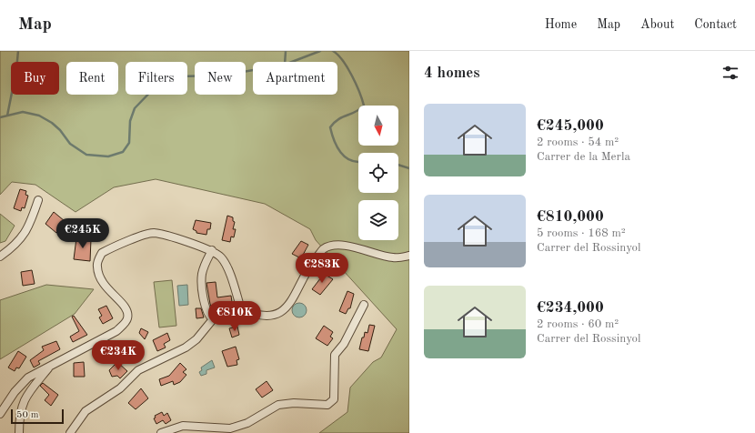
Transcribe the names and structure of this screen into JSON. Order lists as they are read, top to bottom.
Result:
{
  "scale_bar": "50 m",
  "north": "bottom",
  "page": {
    "header": "Map",
    "nav": [
      "Home",
      "Map",
      "About",
      "Contact"
    ],
    "heading": "4 homes",
    "chip": [
      "Buy",
      "Rent",
      "Filters",
      "New",
      "Apartment"
    ],
    "list": [
      {
        "name": "€245,000",
        "note": "2 rooms · 54 m² · Carrer de la Merla"
      },
      {
        "name": "€810,000",
        "note": "5 rooms · 168 m² · Carrer del Rossinyol"
      },
      {
        "name": "€234,000",
        "note": "2 rooms · 60 m² · Carrer del Rossinyol"
      }
    ],
    "price": [
      "€245K",
      "€283K",
      "€810K",
      "€234K"
    ],
    "scale": "50 m"
  }
}
